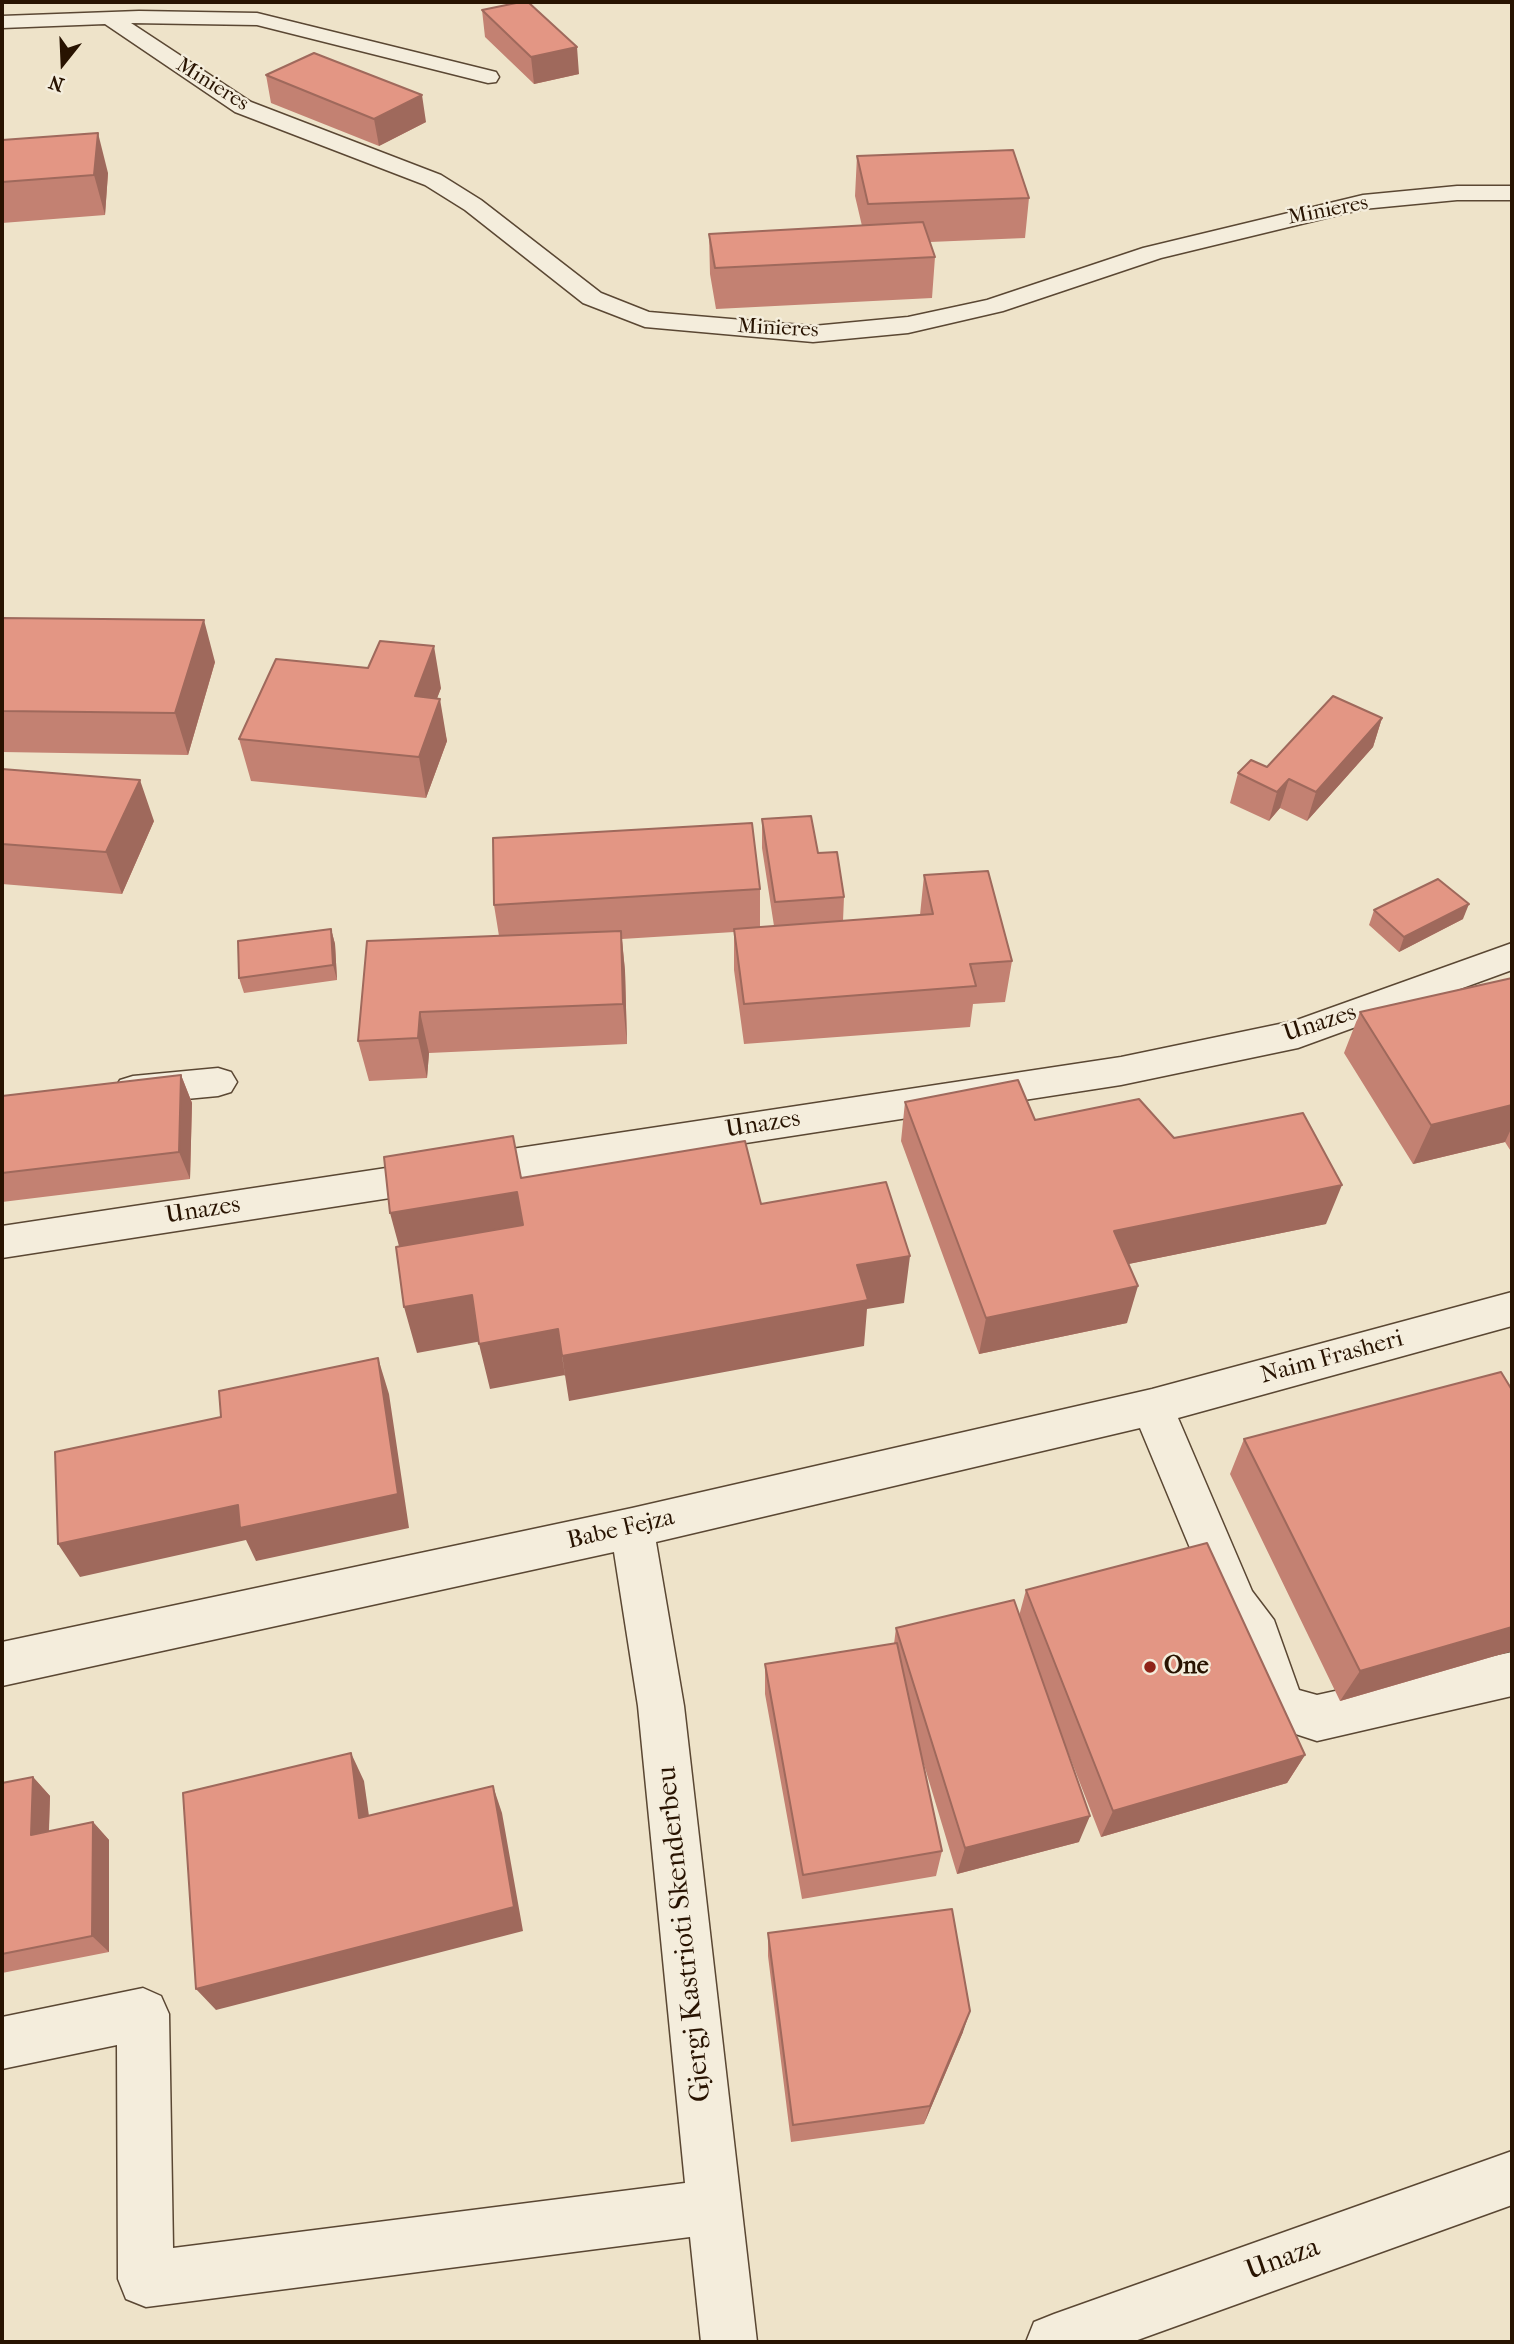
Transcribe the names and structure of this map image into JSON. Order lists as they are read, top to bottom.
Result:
{
  "streets": {
    "street": [
      "Minieres",
      "Unazes",
      "Naim Frasheri",
      "Babe Fejza",
      "Gjergj Kastrioti Skenderbeu",
      "Unaza"
    ]
  },
  "crossings": [
    ["Naim Frasheri", "Babe Fejza"],
    ["Babe Fejza", "Gjergj Kastrioti Skenderbeu"]
  ],
  "places": ["One"],
  "north": "bottom"
}
